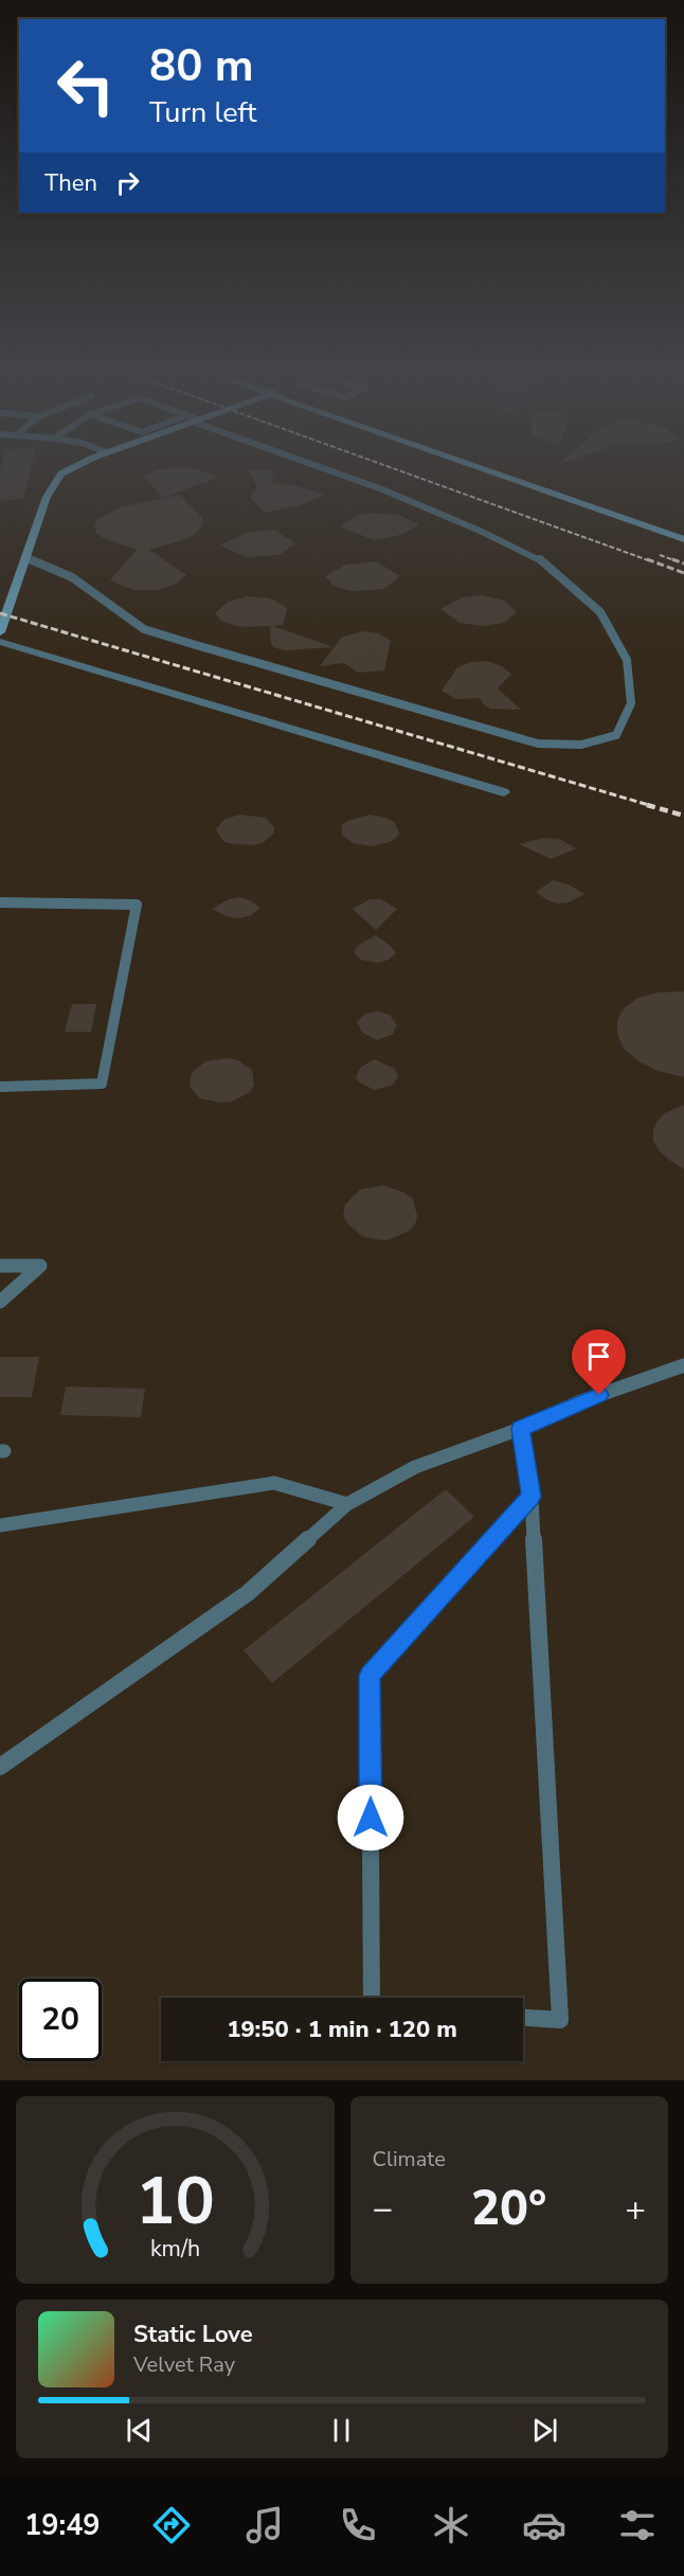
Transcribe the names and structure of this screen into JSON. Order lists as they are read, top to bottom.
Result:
{
  "page": {
    "turn": ["80 m", "Turn left"],
    "then": "Then",
    "limit": "20",
    "trip": "19:50 · 1 min · 120 m",
    "tile": "Climate",
    "heat": ["−", "20°", "+"],
    "song": ["Static Love", "Velvet Ray"],
    "tabs": "19:49",
    "gauge": ["10", "km/h"]
  }
}
